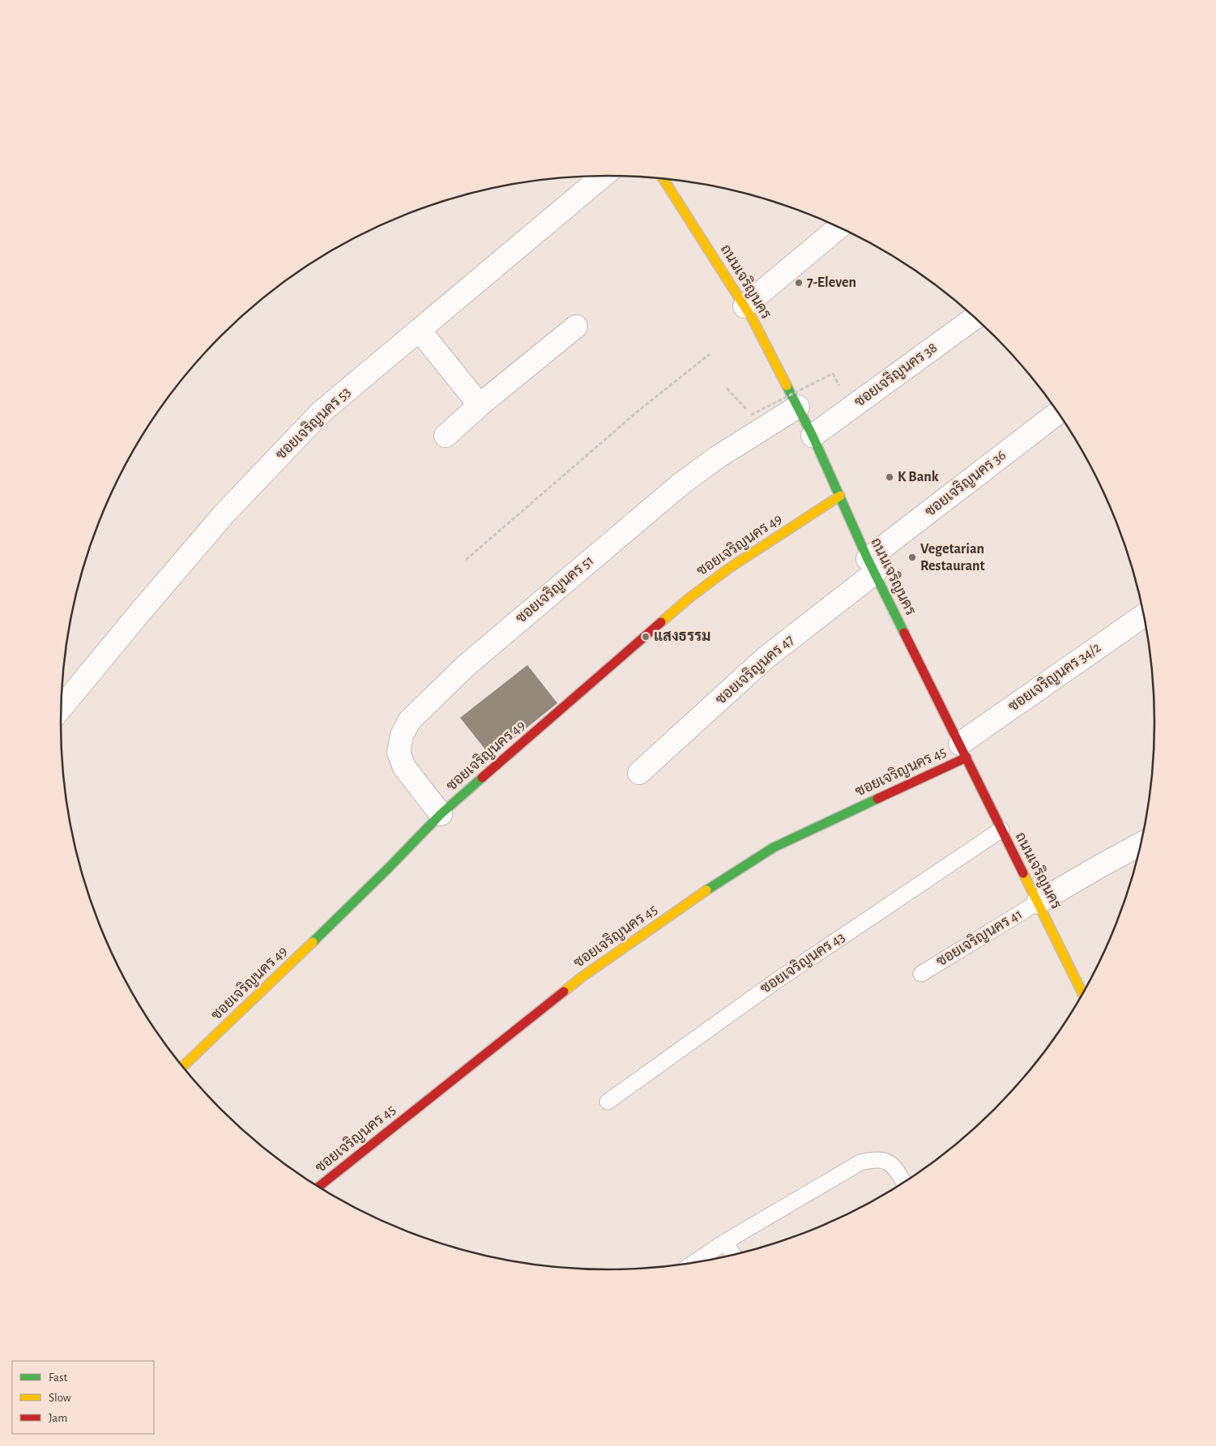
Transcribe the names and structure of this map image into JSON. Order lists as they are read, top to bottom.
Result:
{
  "streets": {
    "street": [
      "ถนนเจริญนคร",
      "ซอยเจริญนคร 38",
      "ซอยเจริญนคร 53",
      "ซอยเจริญนคร 36",
      "ซอยเจริญนคร 49",
      "ซอยเจริญนคร 51",
      "ซอยเจริญนคร 47",
      "ซอยเจริญนคร 34/2",
      "ซอยเจริญนคร 45"
    ],
    "lane": ["ซอยเจริญนคร 41", "ซอยเจริญนคร 43"]
  },
  "crossings": [
    ["ถนนเจริญนคร", "ซอยเจริญนคร 38"],
    ["ถนนเจริญนคร", "ซอยเจริญนคร 36"],
    ["ถนนเจริญนคร", "ซอยเจริญนคร 49"],
    ["ถนนเจริญนคร", "ซอยเจริญนคร 51"],
    ["ถนนเจริญนคร", "ซอยเจริญนคร 47"],
    ["ถนนเจริญนคร", "ซอยเจริญนคร 34/2"],
    ["ถนนเจริญนคร", "ซอยเจริญนคร 45"],
    ["ถนนเจริญนคร", "ซอยเจริญนคร 41"],
    ["ถนนเจริญนคร", "ซอยเจริญนคร 43"],
    ["ซอยเจริญนคร 36", "ซอยเจริญนคร 47"],
    ["ซอยเจริญนคร 49", "ซอยเจริญนคร 51"],
    ["ซอยเจริญนคร 34/2", "ซอยเจริญนคร 45"]
  ],
  "places": [
    "7-Eleven",
    "K Bank",
    "Vegetarian Restaurant",
    "แสงธรรม"
  ],
  "legend": ["Fast", "Slow", "Jam"]
}
